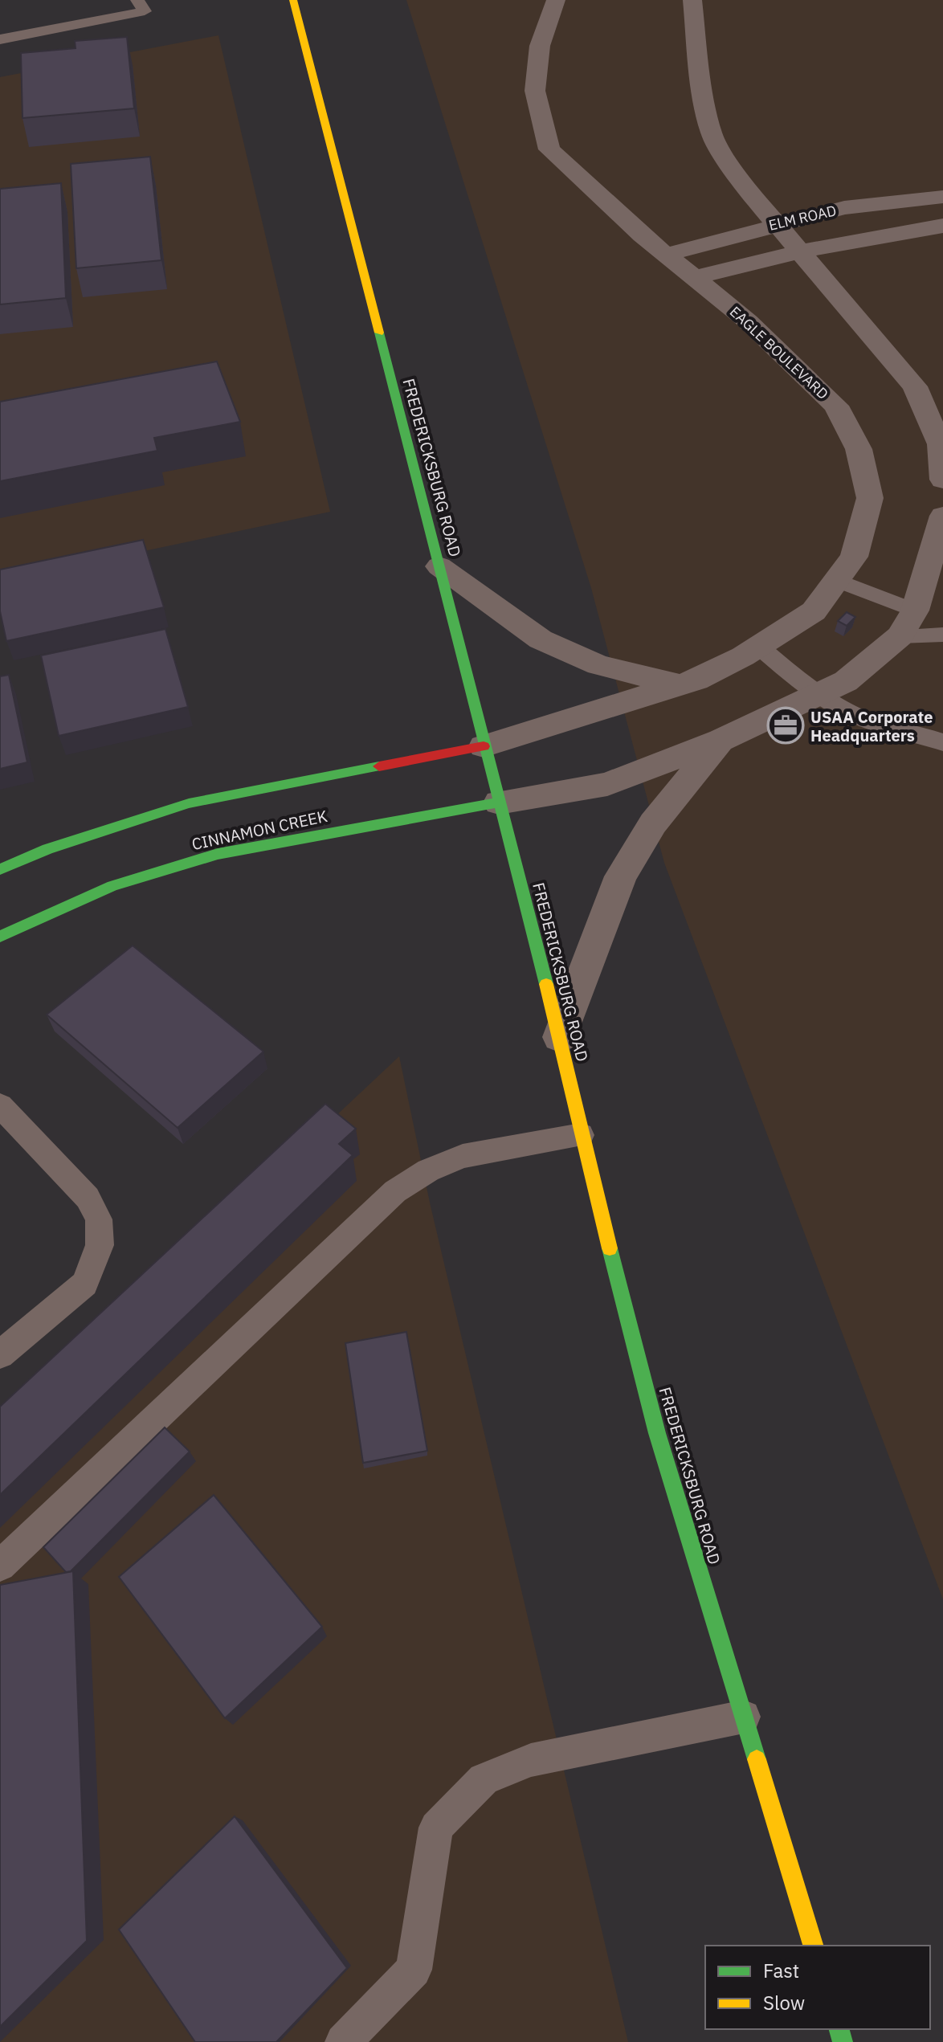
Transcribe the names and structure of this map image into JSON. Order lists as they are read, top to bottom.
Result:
{
  "streets": {
    "main road": ["FREDERICKSBURG ROAD", "CINNAMON CREEK"],
    "street": ["ELM ROAD", "EAGLE BOULEVARD"]
  },
  "crossings": [
    ["ELM ROAD", "EAGLE BOULEVARD"],
    ["EAGLE BOULEVARD", "FREDERICKSBURG ROAD"],
    ["FREDERICKSBURG ROAD", "CINNAMON CREEK"]
  ],
  "places": {
    "office": ["USAA Corporate Headquarters"]
  },
  "legend": ["Fast", "Slow"]
}
